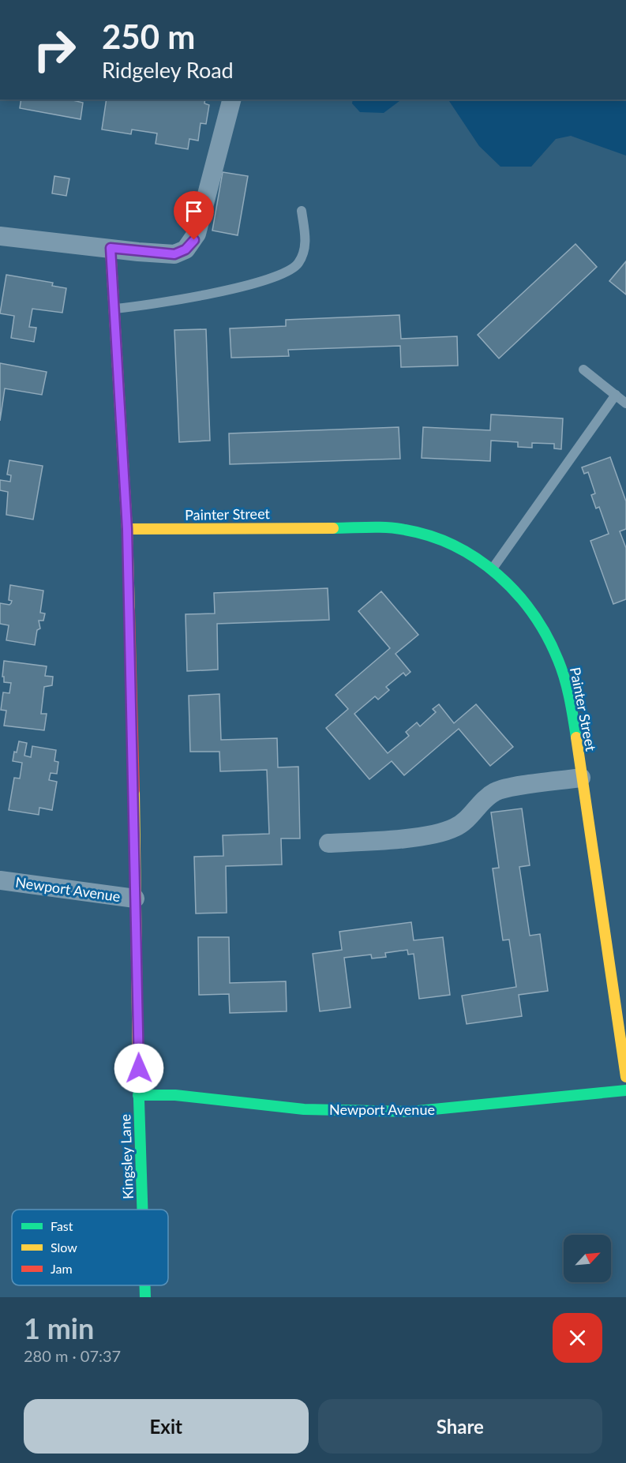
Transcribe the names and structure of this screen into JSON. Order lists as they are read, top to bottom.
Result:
{
  "streets": {
    "street": ["Painter Street", "Newport Avenue", "Kingsley Lane"]
  },
  "crossings": [
    ["Painter Street", "Kingsley Lane"],
    ["Newport Avenue", "Kingsley Lane"]
  ],
  "legend": ["Fast", "Slow", "Jam"],
  "north": "top right",
  "page": {
    "turn": ["250 m", "Ridgeley Road"],
    "heading": ["1 min", "280 m · 07:37"],
    "buttons": ["Exit", "Share"]
  }
}
